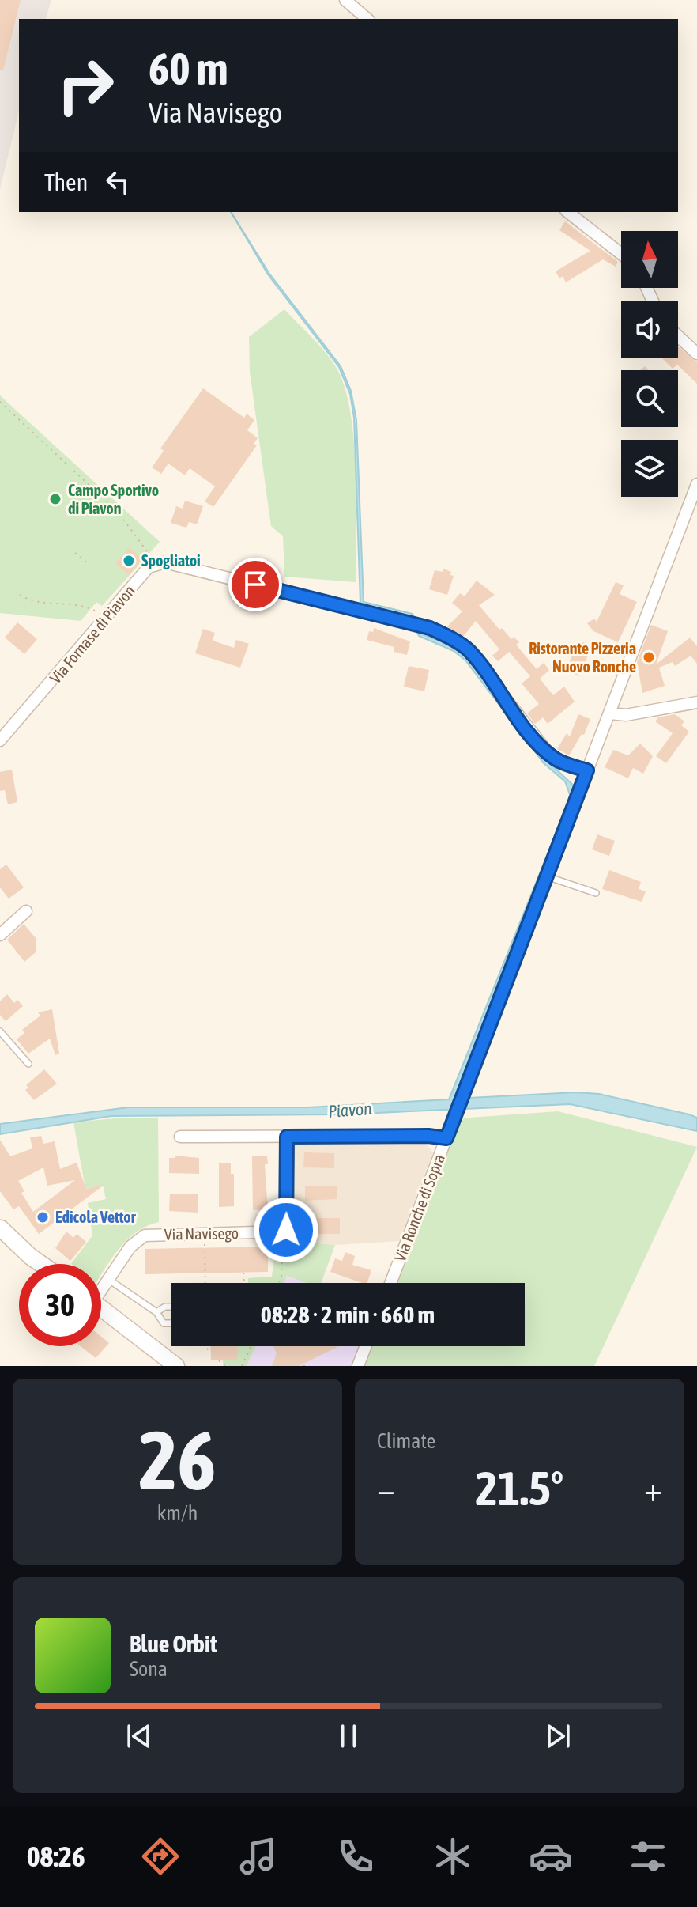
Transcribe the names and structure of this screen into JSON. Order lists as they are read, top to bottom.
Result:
{
  "streets": {
    "street": ["Via Fornase di Piavon", "Via Ronche di Sopra", "Via Navisego"]
  },
  "water": ["Piavon"],
  "places": [
    "Campo Sportivo di Piavon",
    "Spogliatoi",
    "Ristorante Pizzeria Nuovo Ronche",
    "Edicola Vettor"
  ],
  "north": "top",
  "page": {
    "turn": ["60 m", "Via Navisego"],
    "then": "Then",
    "limit": "30",
    "trip": "08:28 · 2 min · 660 m",
    "tile": [
      ["26", "km/h"],
      "Climate"
    ],
    "heat": ["−", "21.5°", "+"],
    "song": ["Blue Orbit", "Sona"],
    "tabs": "08:26"
  }
}
